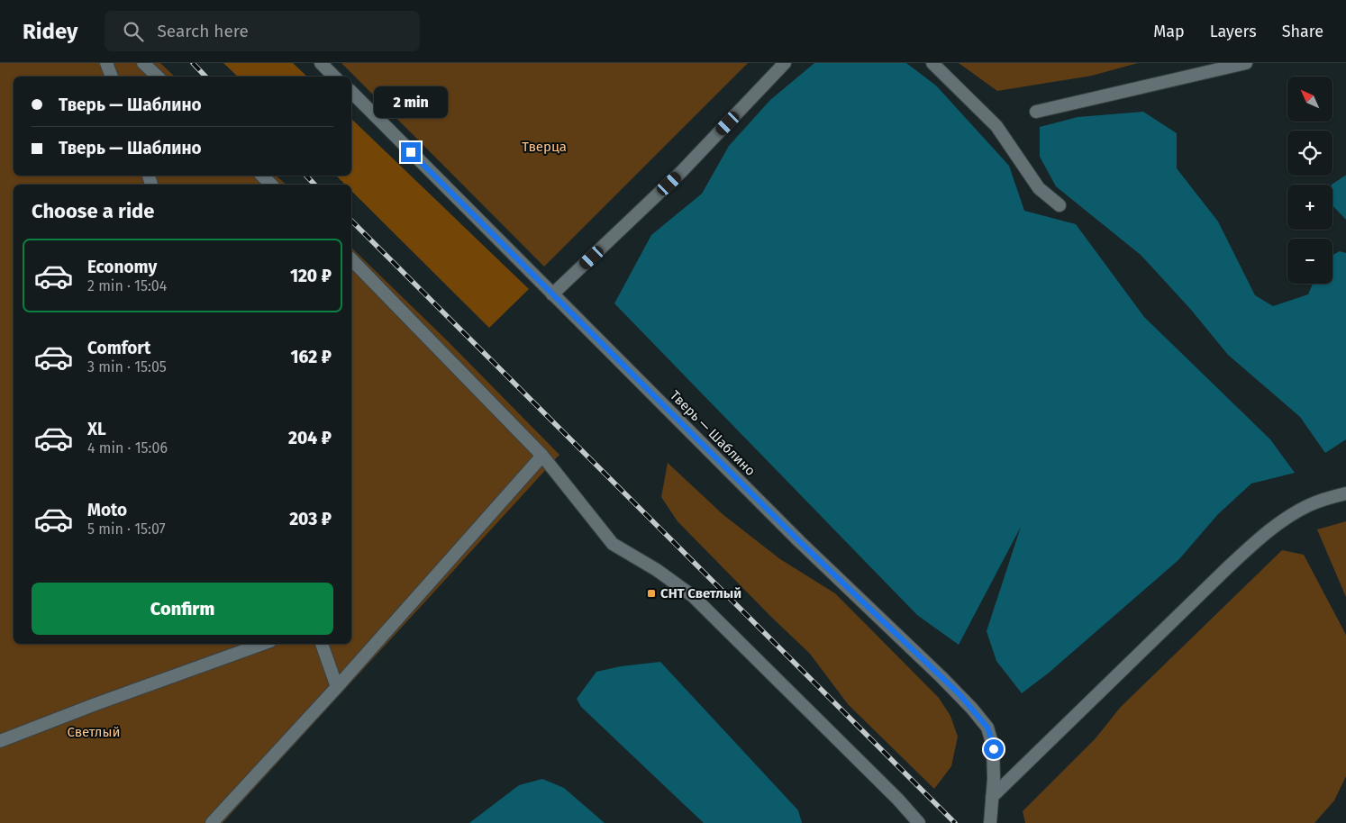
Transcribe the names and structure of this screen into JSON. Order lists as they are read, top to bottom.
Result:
{
  "streets": {
    "street": ["Тверь — Шаблино"]
  },
  "parks": ["Тверца", "Светлый"],
  "places": {
    "transit": ["СНТ Светлый"]
  },
  "north": "top left",
  "page": {
    "header": "Ridey",
    "search": "Search here",
    "nav": ["Map", "Layers", "Share"],
    "map_buttons": ["+", "−"],
    "banner": ["Тверь — Шаблино", "Тверь — Шаблино"],
    "bubble": "2 min",
    "heading": "Choose a ride",
    "list": [
      {
        "name": "Economy",
        "note": "2 min · 15:04",
        "value": "120 ₽"
      },
      {
        "name": "Comfort",
        "note": "3 min · 15:05",
        "value": "162 ₽"
      },
      {
        "name": "XL",
        "note": "4 min · 15:06",
        "value": "204 ₽"
      },
      {
        "name": "Moto",
        "note": "5 min · 15:07",
        "value": "203 ₽"
      }
    ],
    "buttons": "Confirm"
  }
}
